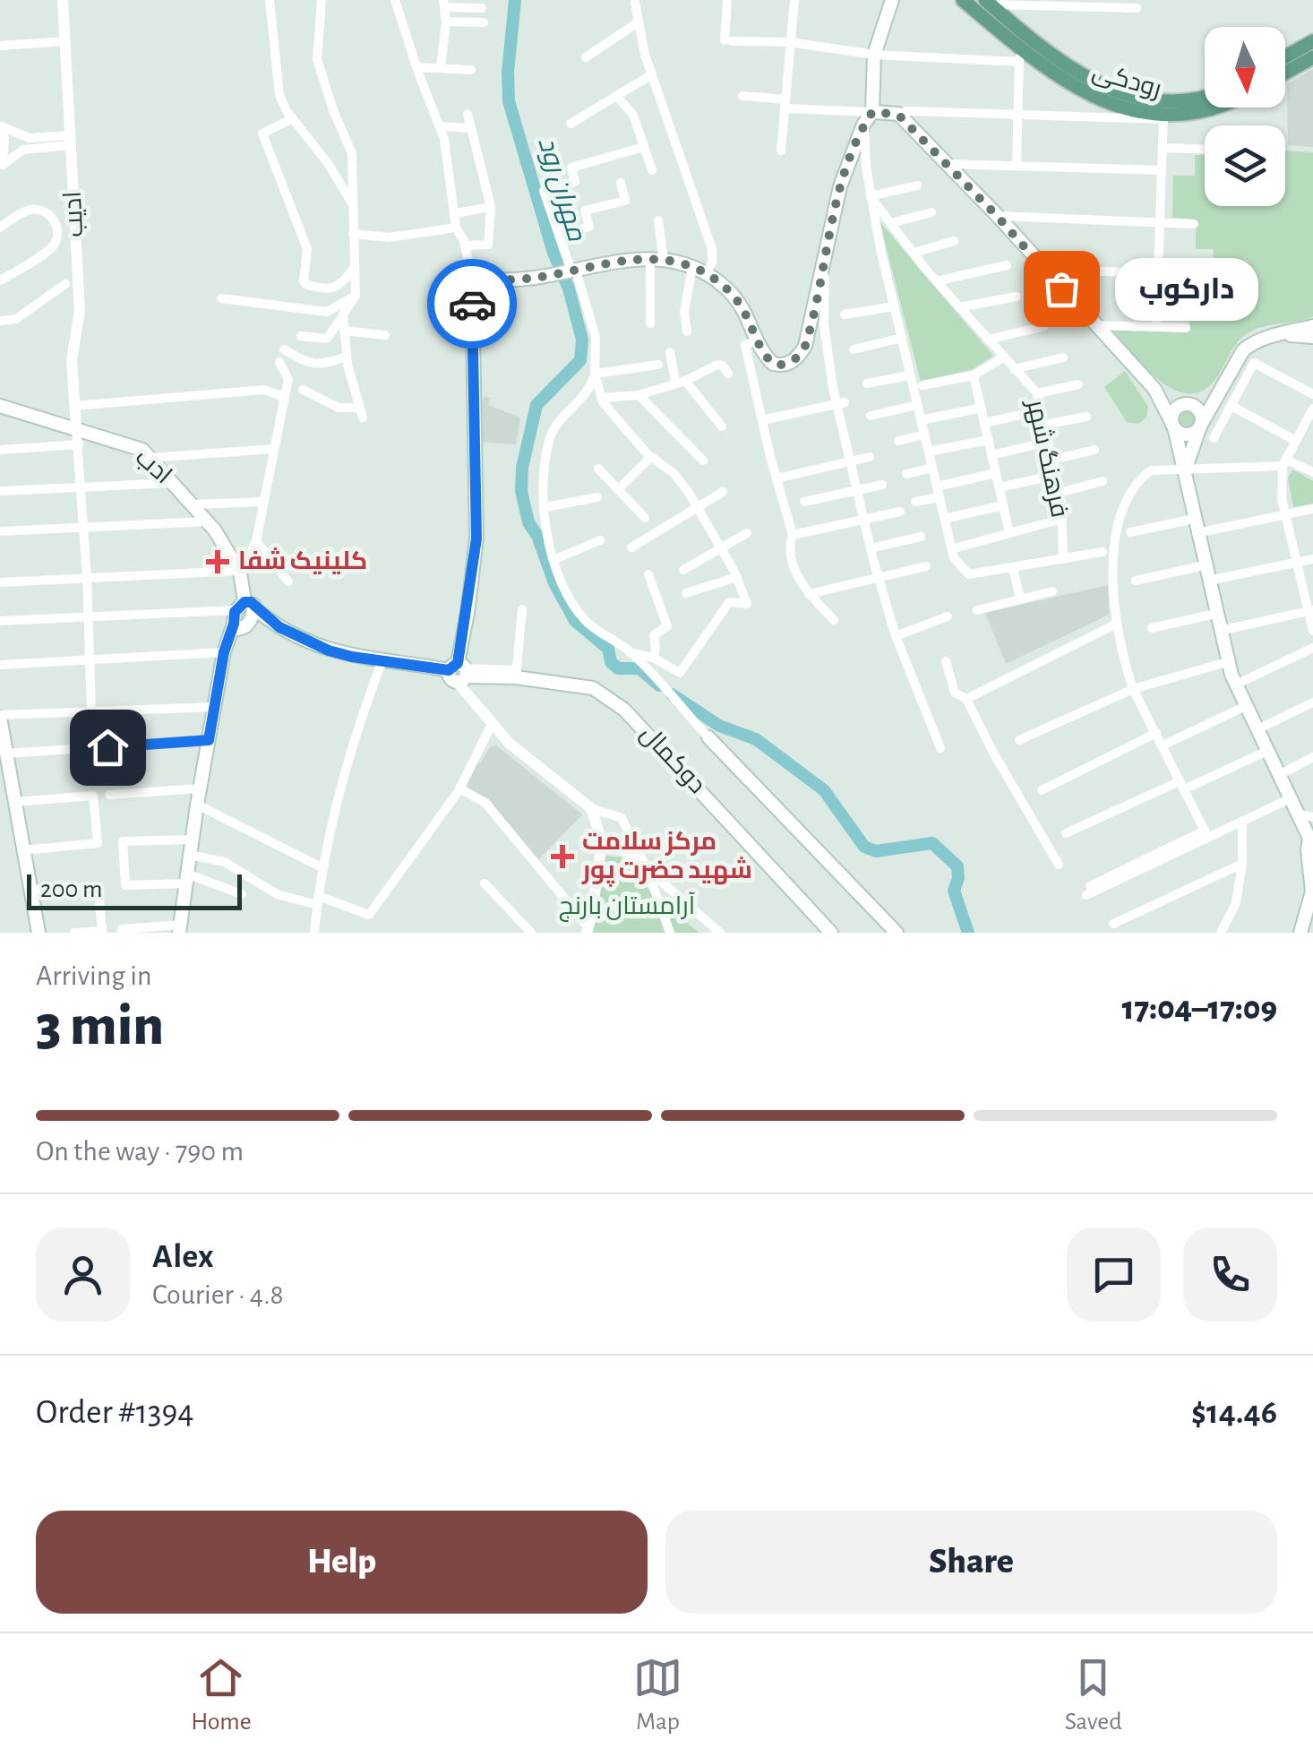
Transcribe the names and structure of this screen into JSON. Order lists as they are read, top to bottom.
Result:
{
  "streets": {
    "main road": ["رودکى", "ادب", "دوکمال"],
    "street": ["ادیب", "فرهنگ شهر"]
  },
  "crossings": [
    ["ادیب", "ادب"]
  ],
  "water": ["مهران رود"],
  "parks": ["آرامستان بارنج"],
  "places": {
    "other": ["دارکوب"],
    "health": ["کلینیک شفا", "مرکز سلامت شهید حضرت پور"]
  },
  "scale_bar": "200 m",
  "north": "bottom",
  "page": {
    "bubble": "دارکوب",
    "scale": "200 m",
    "heading": ["3 min", "Arriving in", "17:04–17:09"],
    "panel": [
      "Alex",
      "Courier · 4.8",
      "Order #1394",
      "$14.46"
    ],
    "bar": "On the way · 790 m",
    "buttons": ["Help", "Share"],
    "tabs": ["Home", "Map", "Saved"]
  }
}
